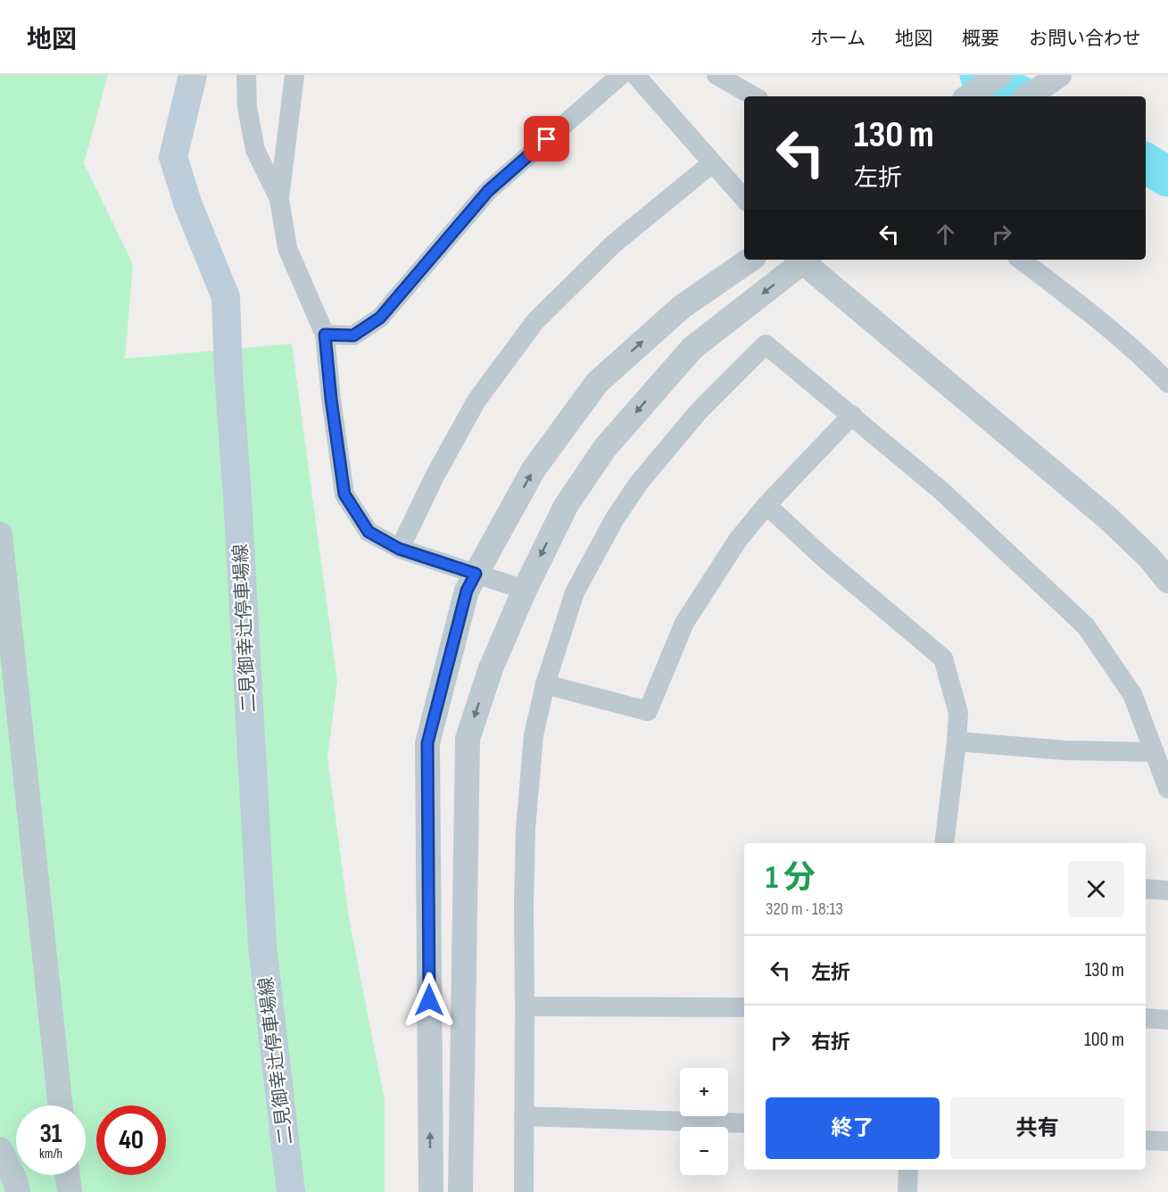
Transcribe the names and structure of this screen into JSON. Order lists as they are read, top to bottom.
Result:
{
  "streets": {
    "main road": ["二見御幸辻停車場線"]
  },
  "page": {
    "header": "地図",
    "nav": [
      "ホーム",
      "地図",
      "概要",
      "お問い合わせ"
    ],
    "turn": ["130 m", "左折"],
    "heading": ["1 分", "320 m · 18:13"],
    "list": [
      {
        "name": "左折",
        "value": "130 m"
      },
      {
        "name": "右折",
        "value": "100 m"
      }
    ],
    "map_buttons": ["+", "−"],
    "buttons": ["終了", "共有"],
    "speed": "31 km/h",
    "limit": "40"
  }
}
